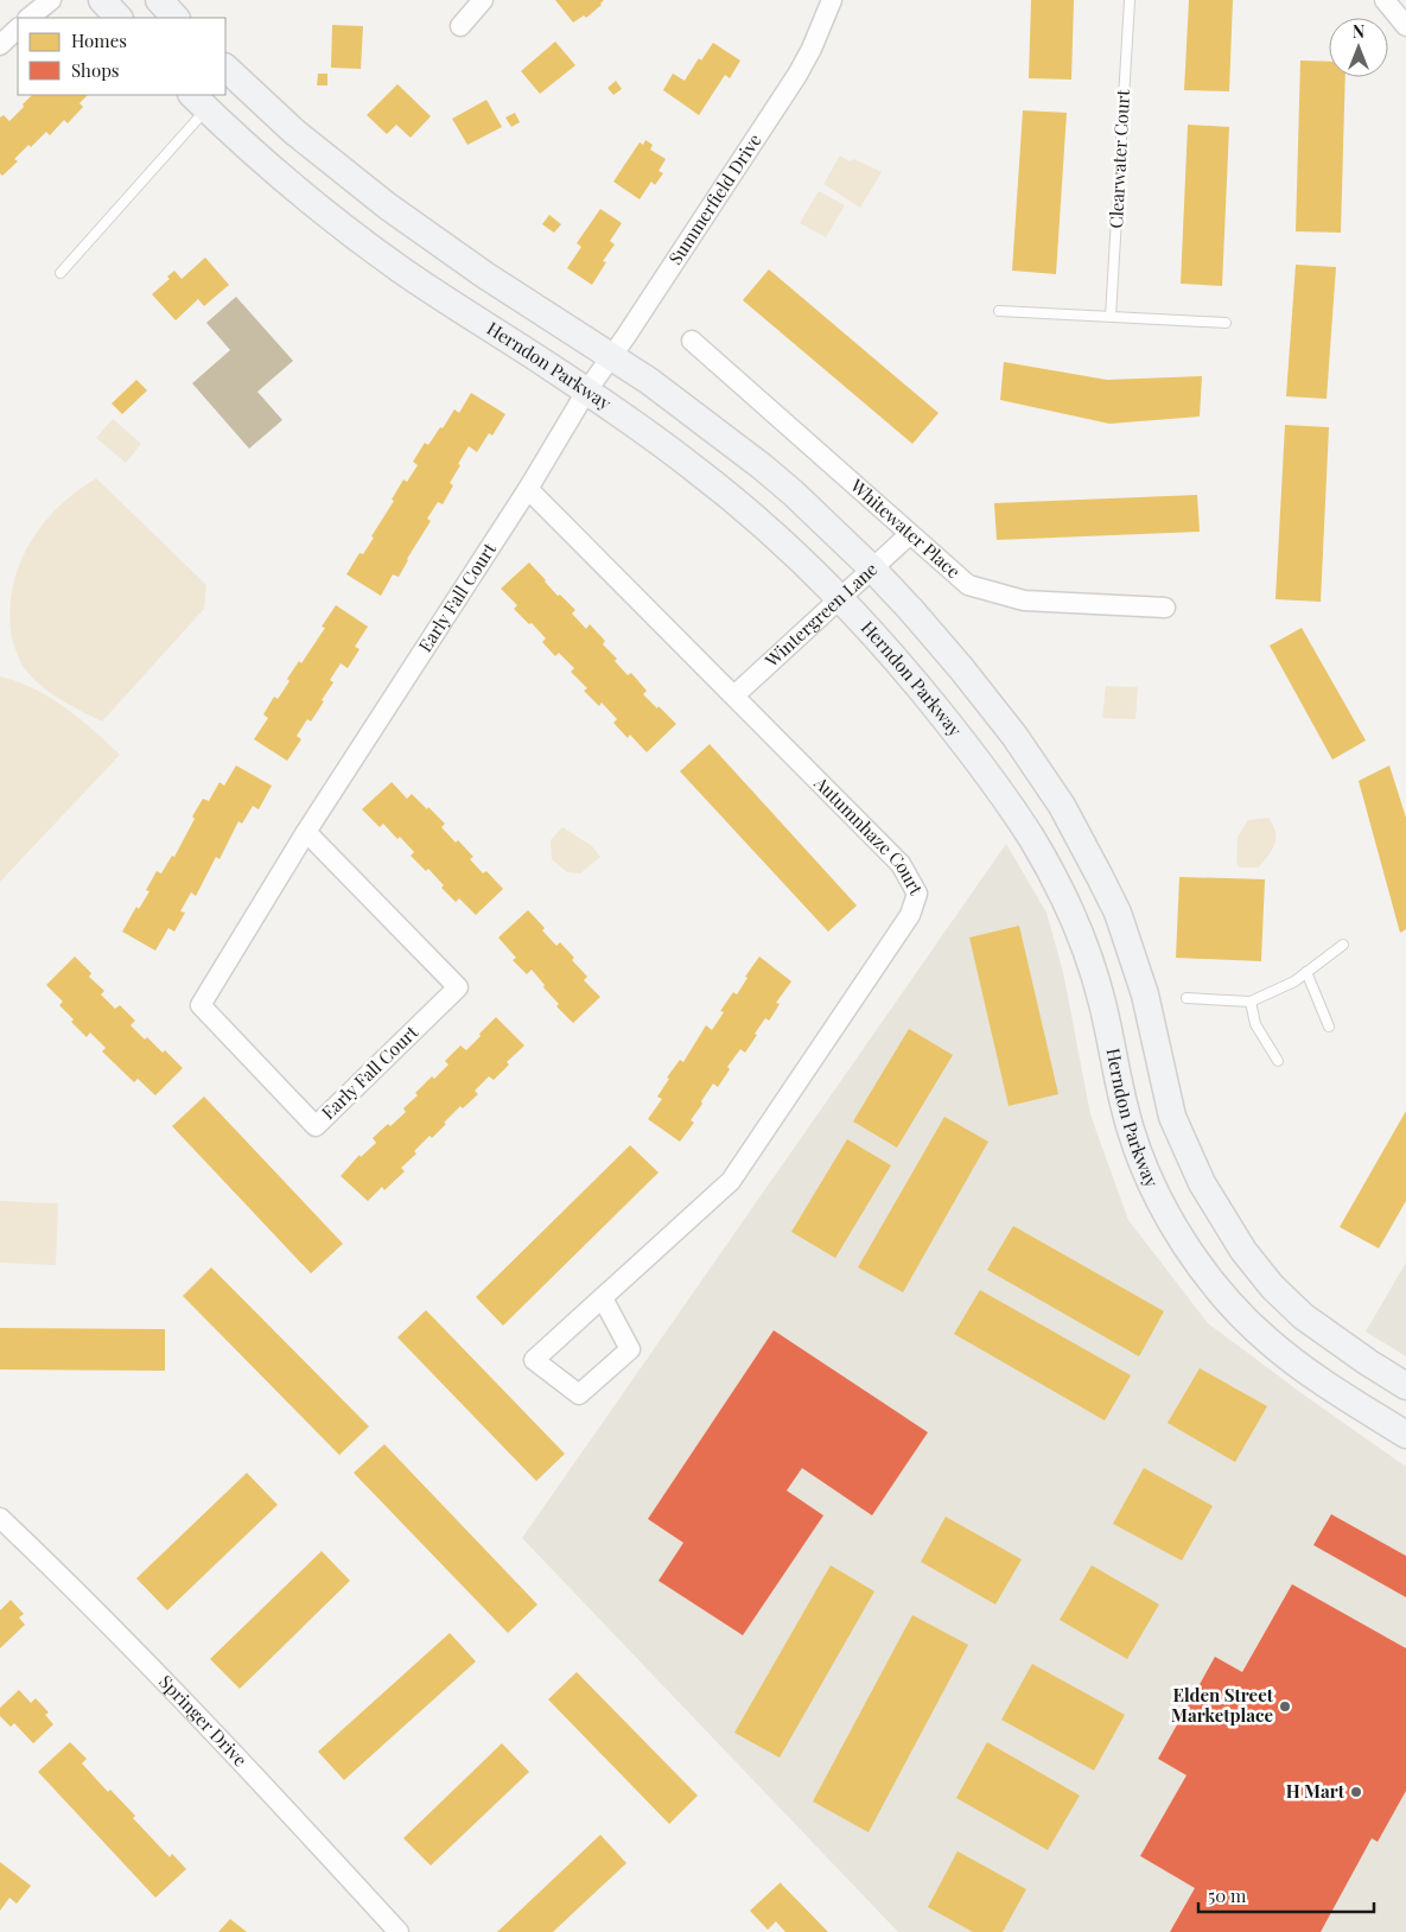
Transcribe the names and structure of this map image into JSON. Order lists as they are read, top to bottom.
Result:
{
  "streets": {
    "main road": ["Herndon Parkway"],
    "street": [
      "Summerfield Drive",
      "Whitewater Place",
      "Early Fall Court",
      "Wintergreen Lane",
      "Autumnhaze Court",
      "Springer Drive"
    ],
    "lane": ["Clearwater Court"]
  },
  "crossings": [
    ["Summerfield Drive", "Herndon Parkway"],
    ["Summerfield Drive", "Early Fall Court"],
    ["Herndon Parkway", "Early Fall Court"],
    ["Herndon Parkway", "Wintergreen Lane"],
    ["Whitewater Place", "Wintergreen Lane"],
    ["Early Fall Court", "Autumnhaze Court"],
    ["Wintergreen Lane", "Autumnhaze Court"]
  ],
  "places": ["Elden Street Marketplace", "H Mart"],
  "legend": ["Homes", "Shops"],
  "scale_bar": "50 m",
  "north": "top"
}
